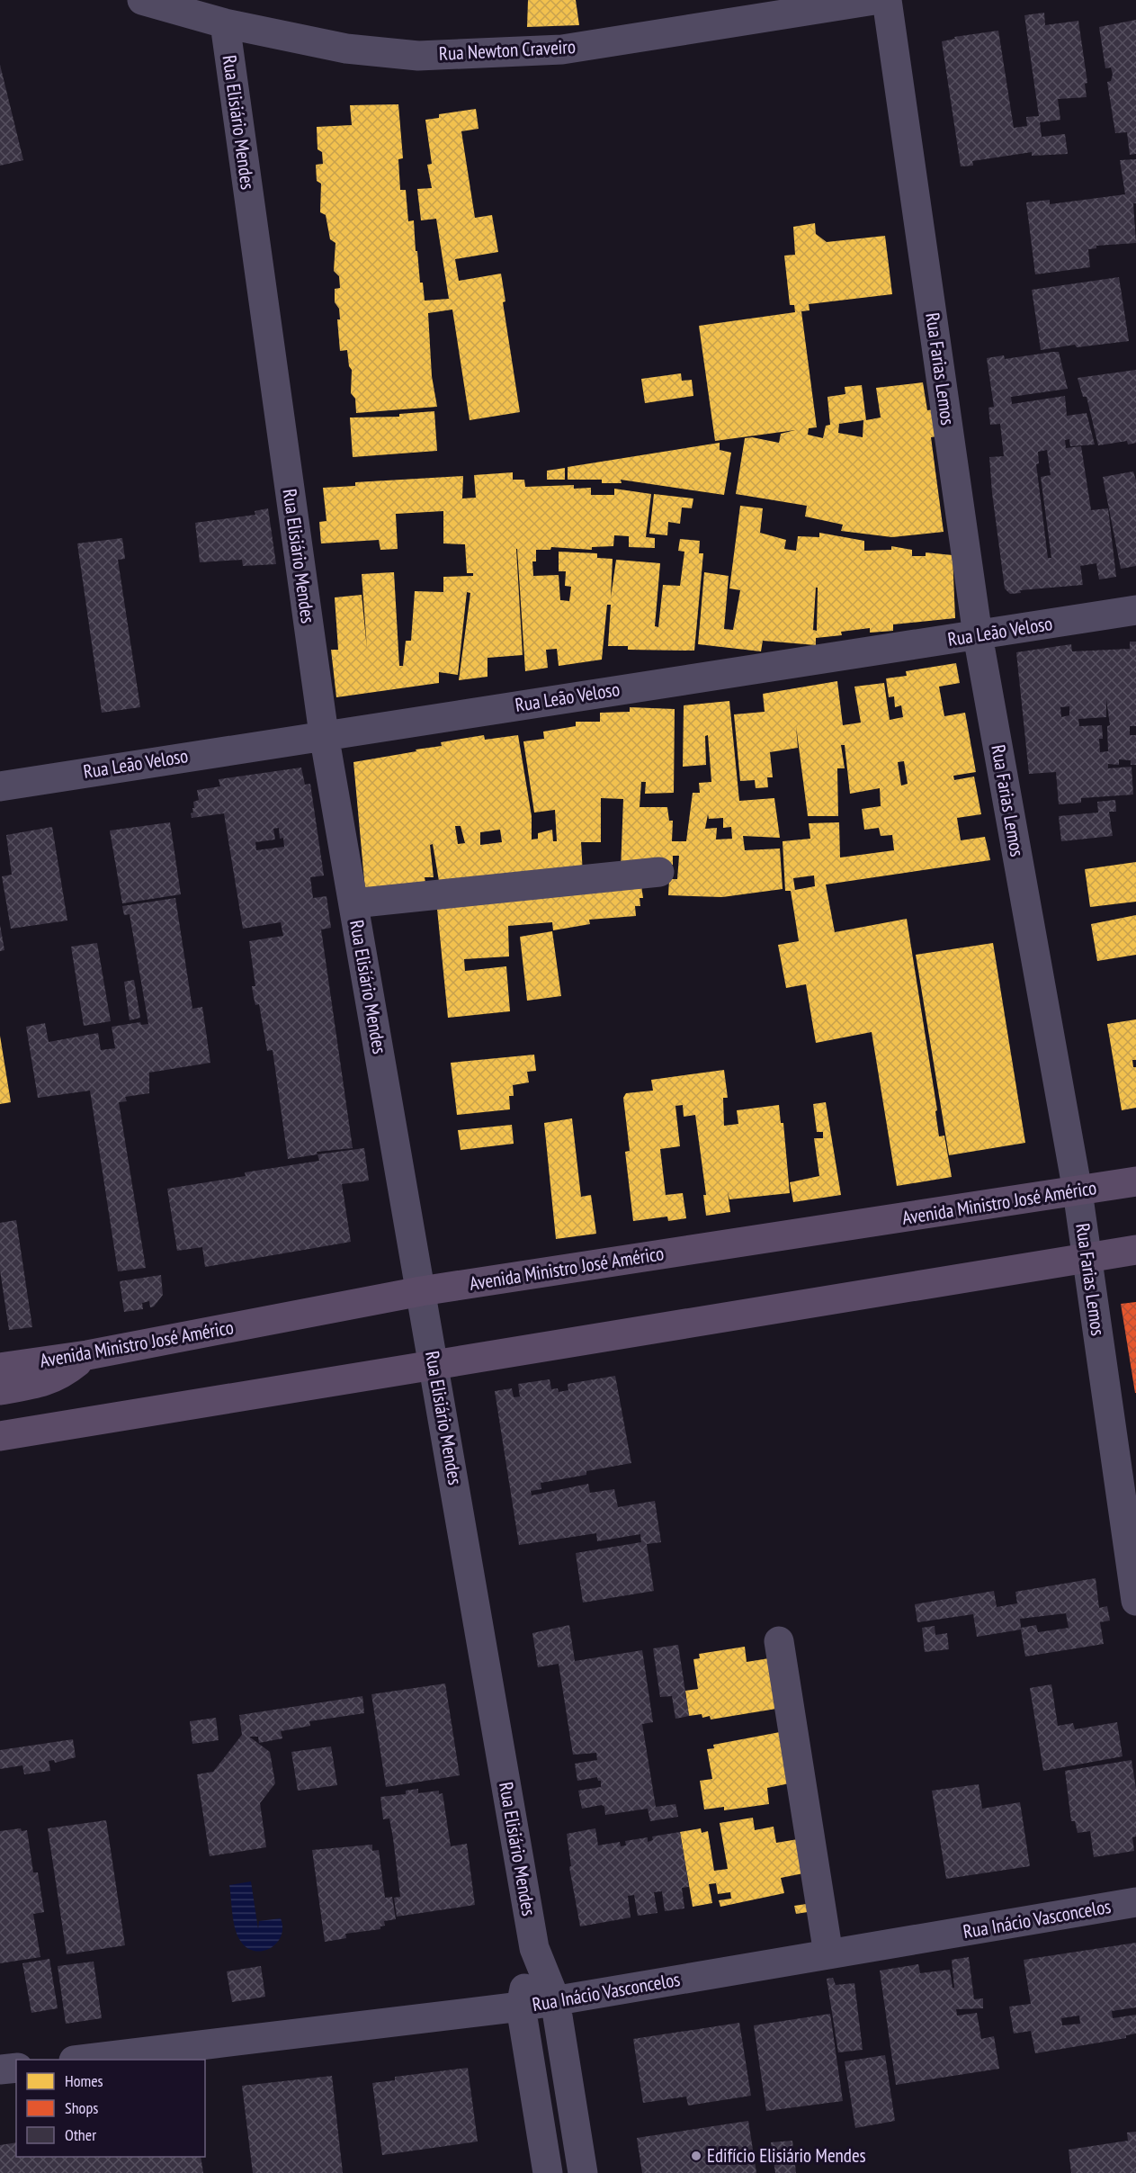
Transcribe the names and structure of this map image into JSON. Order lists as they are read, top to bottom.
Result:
{
  "streets": {
    "main road": ["Avenida Ministro José Américo"],
    "street": [
      "Rua Newton Craveiro",
      "Rua Elisiário Mendes",
      "Rua Farias Lemos",
      "Rua Leão Veloso",
      "Rua Inácio Vasconcelos"
    ]
  },
  "crossings": [
    ["Rua Newton Craveiro", "Rua Elisiário Mendes"],
    ["Rua Elisiário Mendes", "Rua Leão Veloso"],
    ["Rua Elisiário Mendes", "Avenida Ministro José Américo"],
    ["Rua Elisiário Mendes", "Rua Inácio Vasconcelos"],
    ["Rua Farias Lemos", "Rua Leão Veloso"],
    ["Rua Farias Lemos", "Avenida Ministro José Américo"]
  ],
  "places": ["Edifício Elisiário Mendes"],
  "legend": ["Homes", "Shops", "Other"]
}
